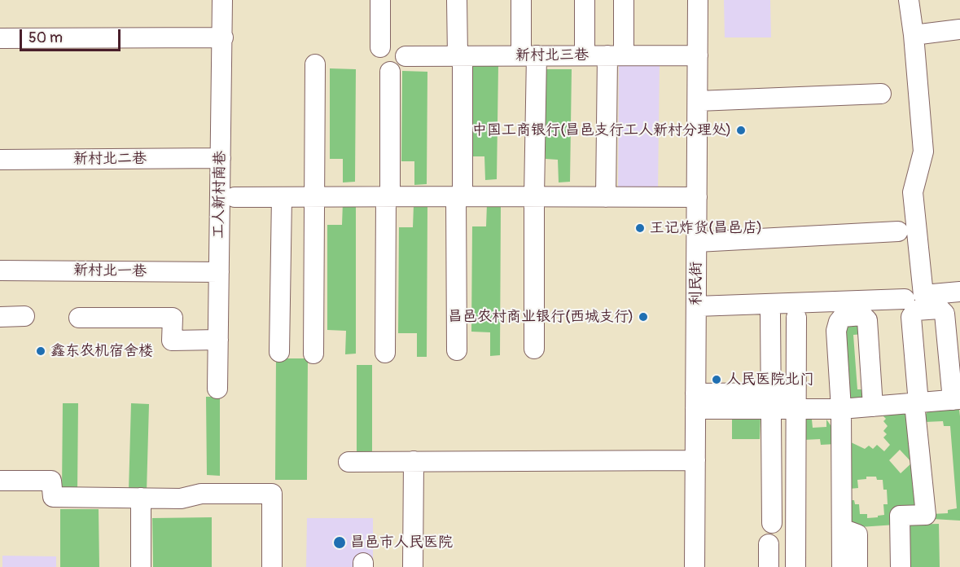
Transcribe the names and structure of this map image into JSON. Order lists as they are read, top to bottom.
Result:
{
  "streets": {
    "street": [
      "新村北三巷",
      "新村北二巷",
      "工人新村南巷",
      "新村北一巷",
      "利民街"
    ]
  },
  "crossings": [
    ["新村北三巷", "利民街"],
    ["新村北二巷", "工人新村南巷"],
    ["工人新村南巷", "新村北一巷"]
  ],
  "places": [
    "中国工商银行(昌邑支行工人新村分理处)",
    "王记炸货(昌邑店)",
    "昌邑农村商业银行(西城支行)",
    "鑫东农机宿舍楼",
    "人民医院北门",
    "昌邑市人民医院"
  ],
  "scale_bar": "50 m"
}
